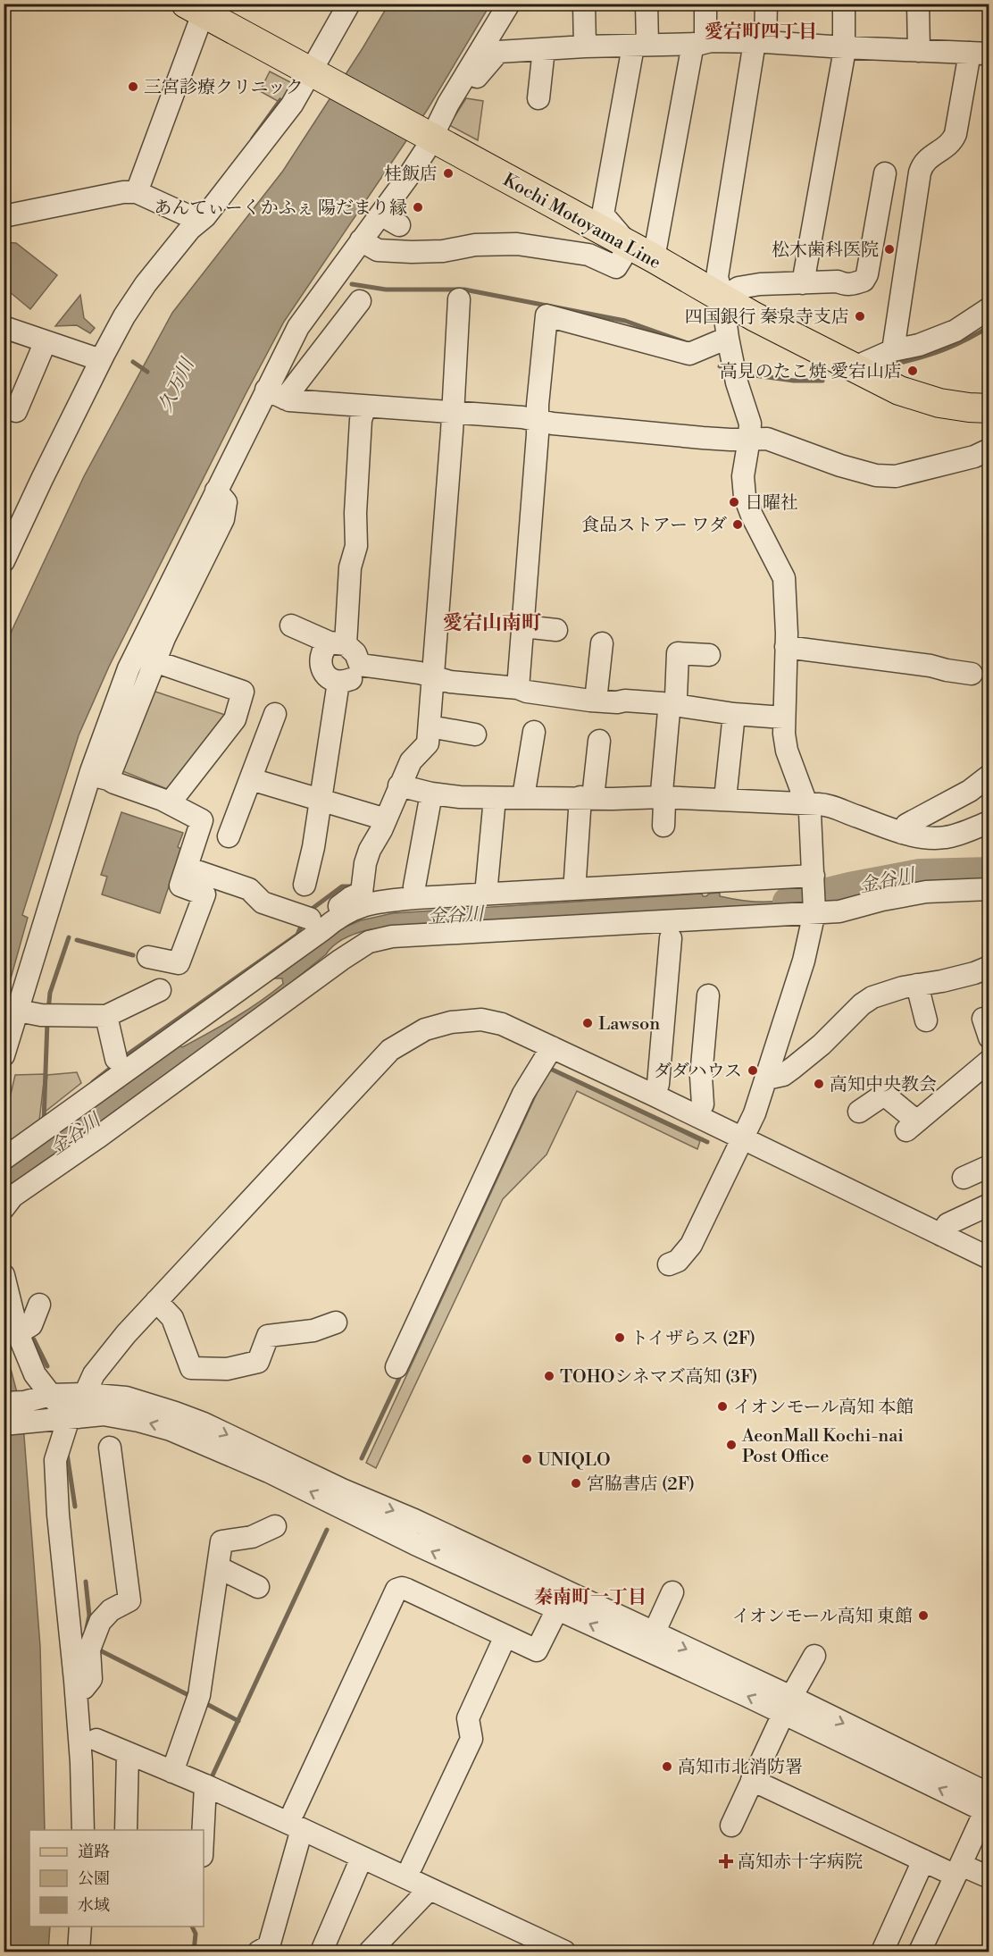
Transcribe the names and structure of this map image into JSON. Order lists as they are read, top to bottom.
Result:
{
  "streets": {
    "main road": ["Kochi Motoyama Line"]
  },
  "districts": ["愛宕町四丁目", "愛宕山南町", "秦南町一丁目"],
  "water": ["久万川", "金谷川"],
  "places": {
    "other": [
      "三宮診療クリニック",
      "桂飯店",
      "あんてぃーくかふぇ 陽だまり縁",
      "松木歯科医院",
      "四国銀行 秦泉寺支店",
      "高見のたこ焼 愛宕山店",
      "日曜社",
      "食品ストアー ワダ",
      "Lawson",
      "ダダハウス",
      "高知中央教会",
      "トイザらス (2F)",
      "TOHOシネマズ高知 (3F)",
      "イオンモール高知 本館",
      "AeonMall Kochi-nai Post Office",
      "UNIQLO",
      "宮脇書店 (2F)",
      "イオンモール高知 東館",
      "高知市北消防署"
    ],
    "health": ["高知赤十字病院"]
  },
  "legend": ["道路", "公園", "水域"]
}
